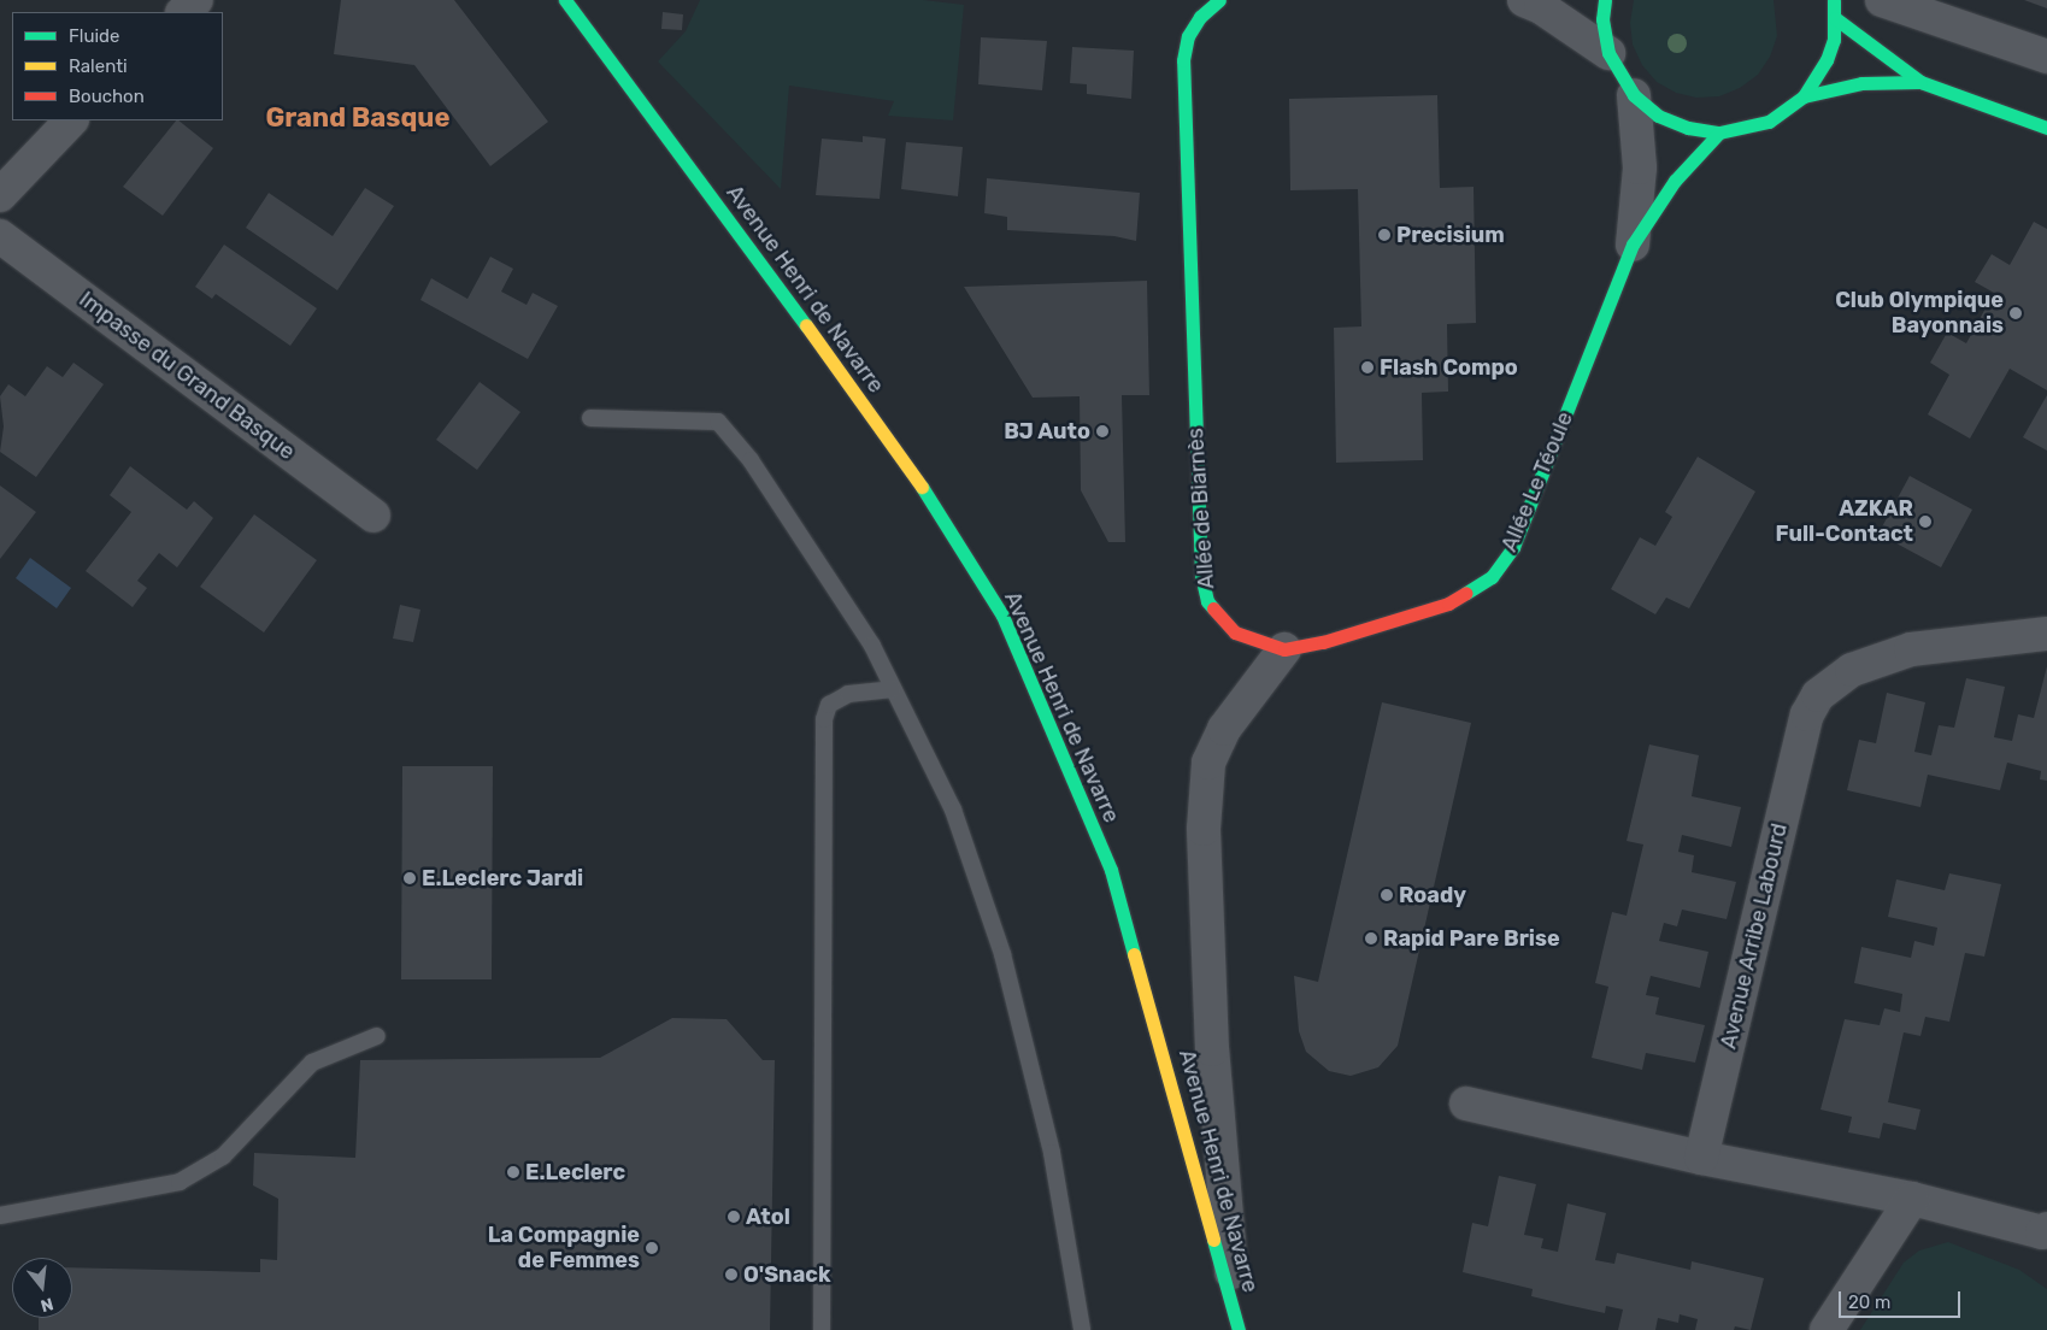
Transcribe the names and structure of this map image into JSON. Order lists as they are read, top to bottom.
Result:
{
  "streets": {
    "street": [
      "Avenue Henri de Navarre",
      "Impasse du Grand Basque",
      "Allée Le Téoule",
      "Allée de Biarnès",
      "Avenue Arribe Labourd"
    ]
  },
  "crossings": [
    ["Allée Le Téoule", "Allée de Biarnès"]
  ],
  "districts": ["Grand Basque"],
  "places": [
    "Precisium",
    "Club Olympique Bayonnais",
    "Flash Compo",
    "BJ Auto",
    "AZKAR Full-Contact",
    "E.Leclerc Jardi",
    "Roady",
    "Rapid Pare Brise",
    "E.Leclerc",
    "Atol",
    "La Compagnie de Femmes",
    "O'Snack"
  ],
  "legend": ["Fluide", "Ralenti", "Bouchon"],
  "scale_bar": "20 m",
  "north": "bottom"
}
